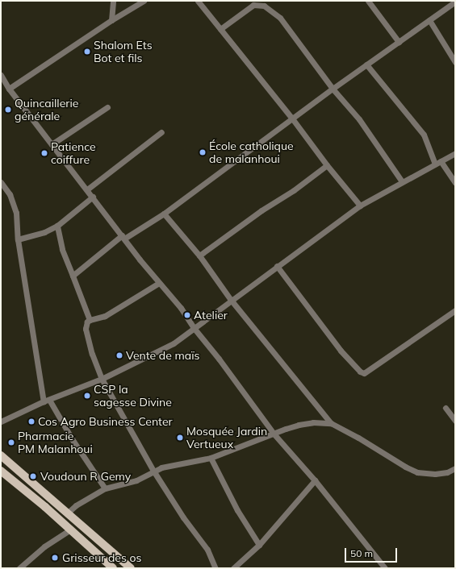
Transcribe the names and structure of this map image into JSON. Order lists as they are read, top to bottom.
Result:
{
  "places": [
    "Shalom Ets Bot et fils",
    "Quincaillerie générale",
    "École catholique de malanhoui",
    "Patience coiffure",
    "Atelier",
    "Vente de maïs",
    "CSP la sagesse Divine",
    "Cos Agro Business Center",
    "Mosquée Jardin Vertueux",
    "Pharmacie PM Malanhoui",
    "Voudoun R Gemy",
    "Grisseur des os"
  ],
  "scale_bar": "50 m"
}
